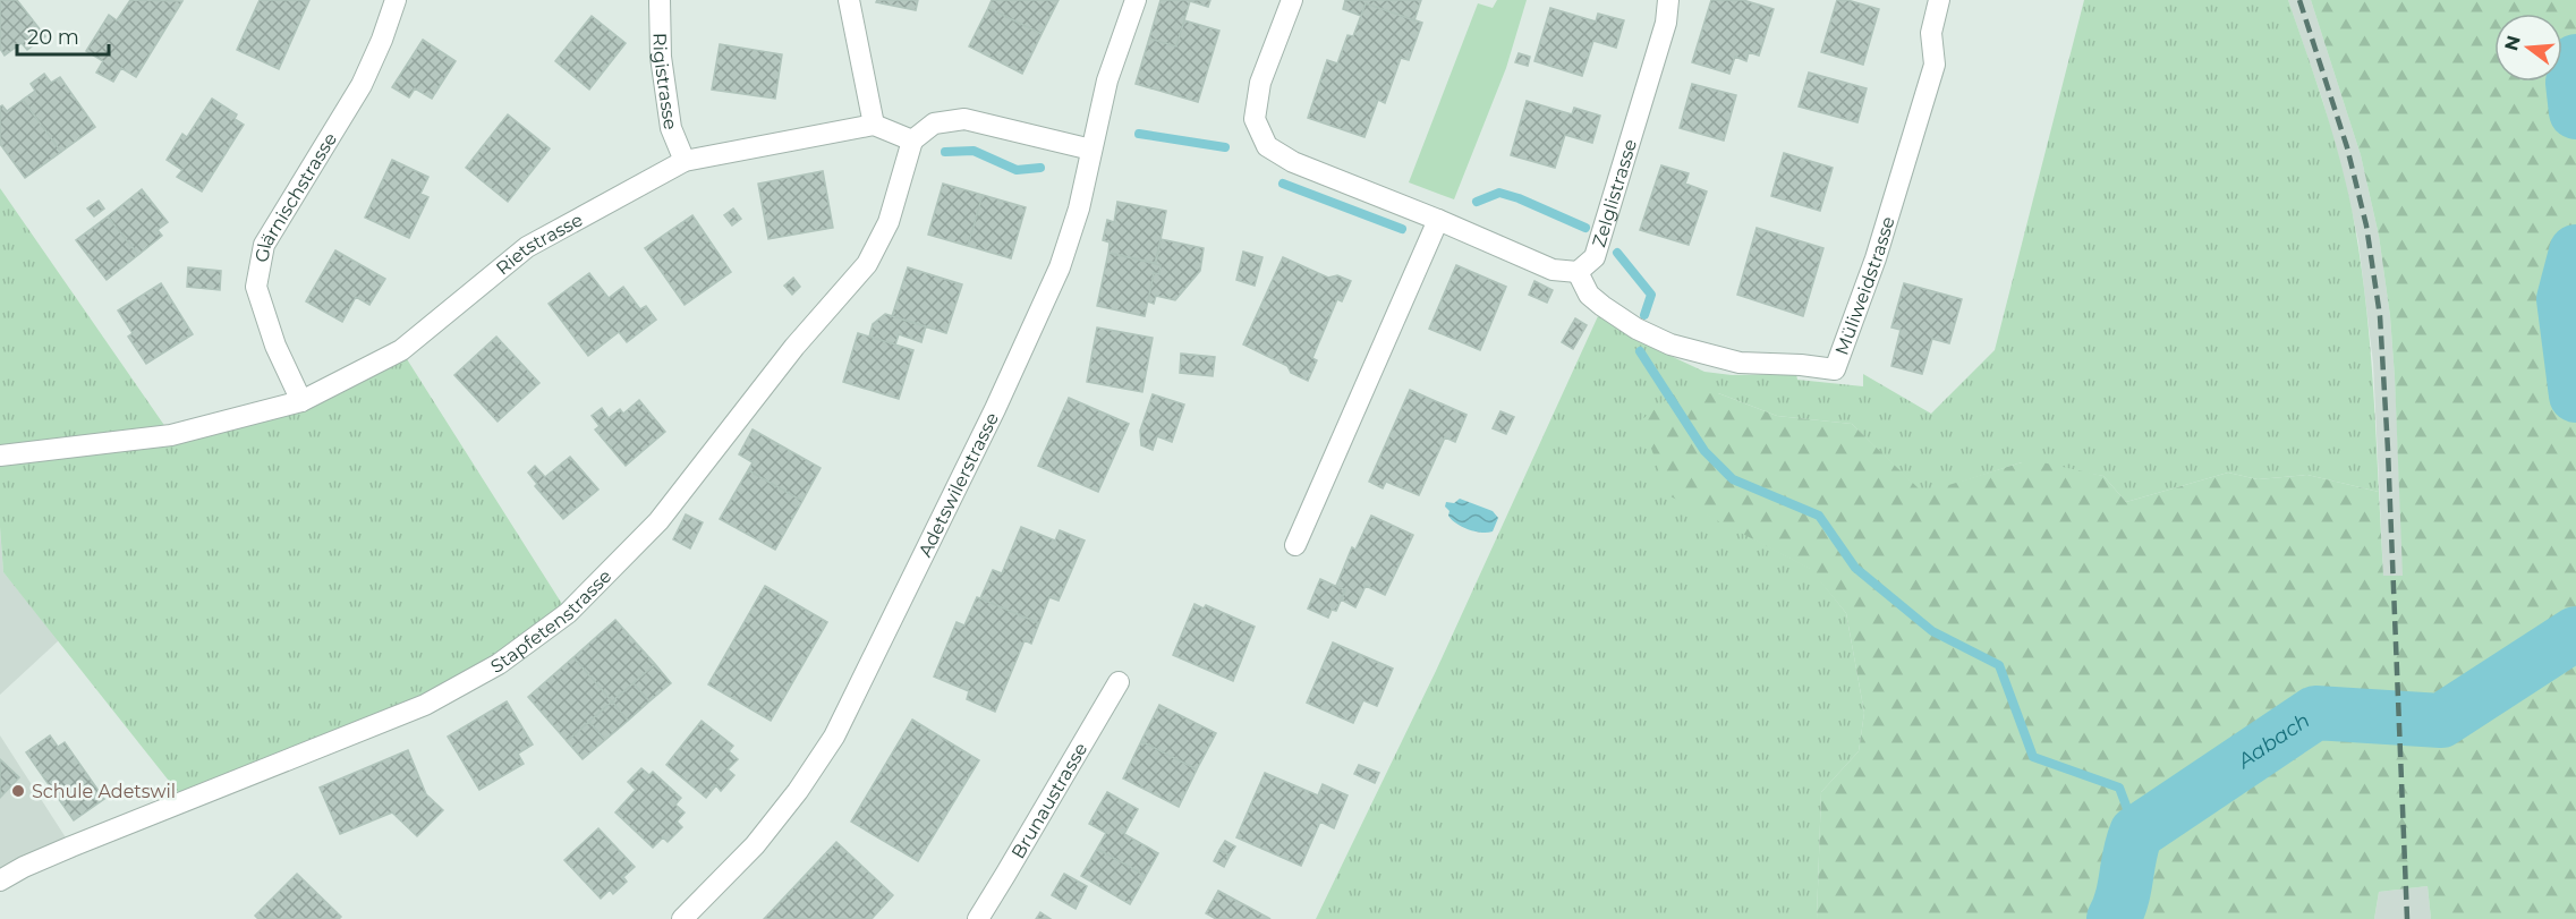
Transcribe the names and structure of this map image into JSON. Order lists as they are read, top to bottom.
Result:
{
  "streets": {
    "street": [
      "Rigistrasse",
      "Zelglistrasse",
      "Glärnischstrasse",
      "Rietstrasse",
      "Müliweidstrasse",
      "Adetswilerstrasse",
      "Stapfetenstrasse",
      "Brunaustrasse"
    ]
  },
  "crossings": [
    ["Rigistrasse", "Rietstrasse"],
    ["Zelglistrasse", "Müliweidstrasse"],
    ["Glärnischstrasse", "Rietstrasse"]
  ],
  "water": ["Aabach"],
  "places": ["Schule Adetswil"],
  "scale_bar": "20 m",
  "north": "left"
}
